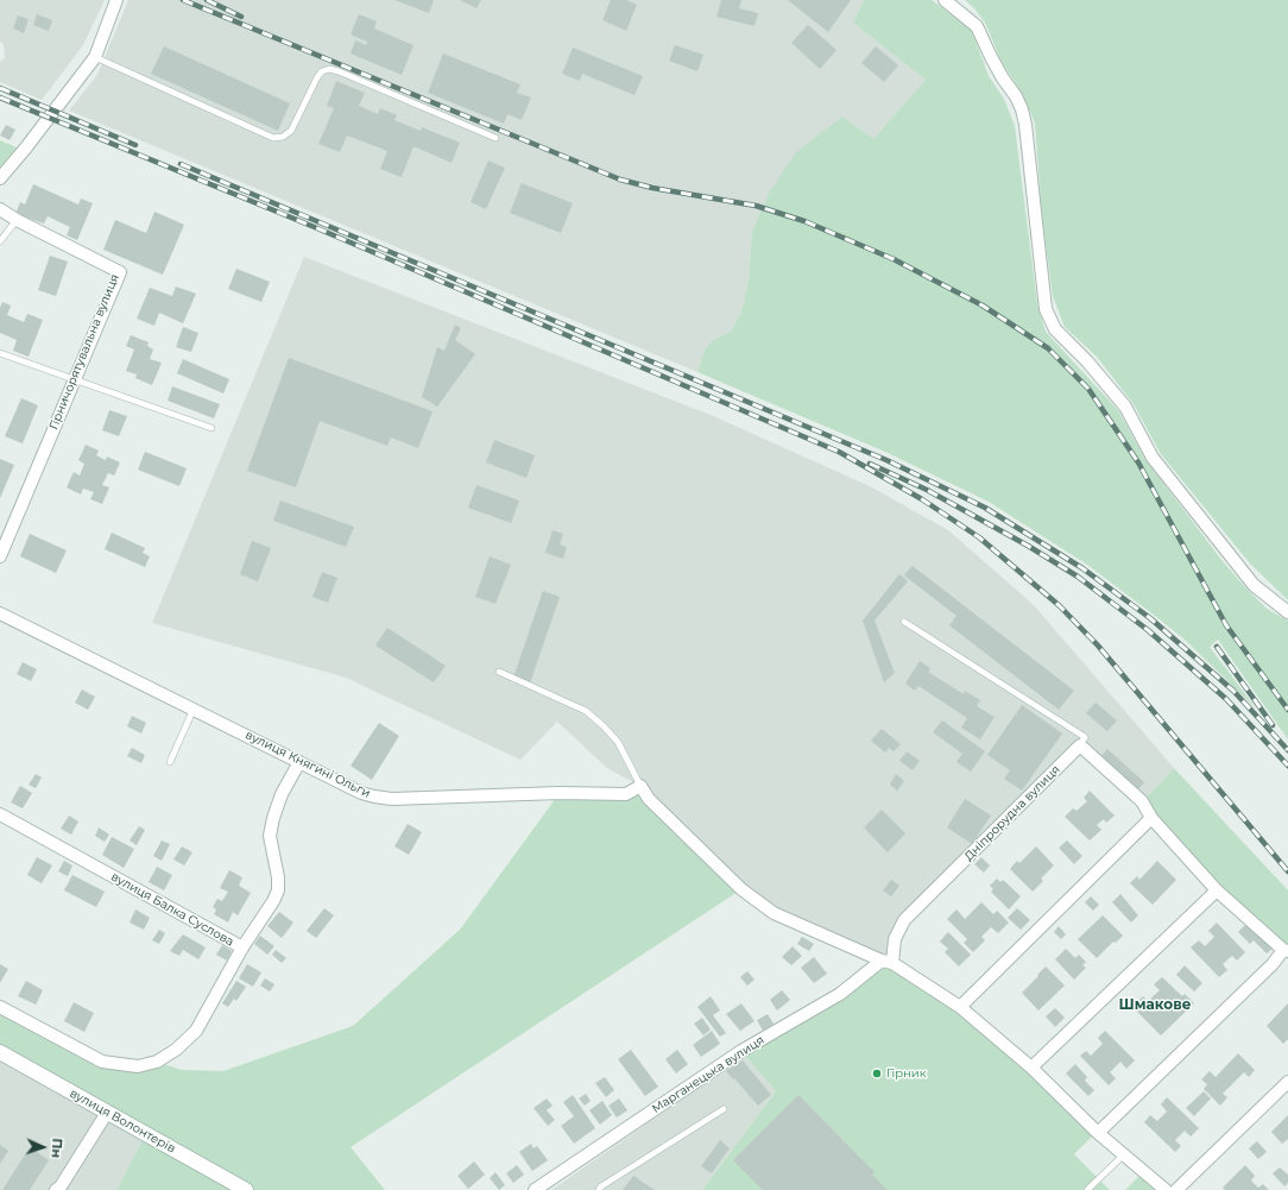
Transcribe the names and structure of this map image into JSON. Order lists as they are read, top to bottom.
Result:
{
  "streets": {
    "street": [
      "Гірничорятувальна вулиця",
      "вулиця Княгині Ольги",
      "Дніпрорудна вулиця",
      "вулиця Балка Суслова",
      "Марганецька вулиця",
      "вулиця Волонтерів"
    ]
  },
  "crossings": [
    ["вулиця Княгині Ольги", "вулиця Балка Суслова"],
    ["Дніпрорудна вулиця", "Марганецька вулиця"]
  ],
  "districts": ["Шмакове"],
  "places": ["Гірник"],
  "north": "right"
}
